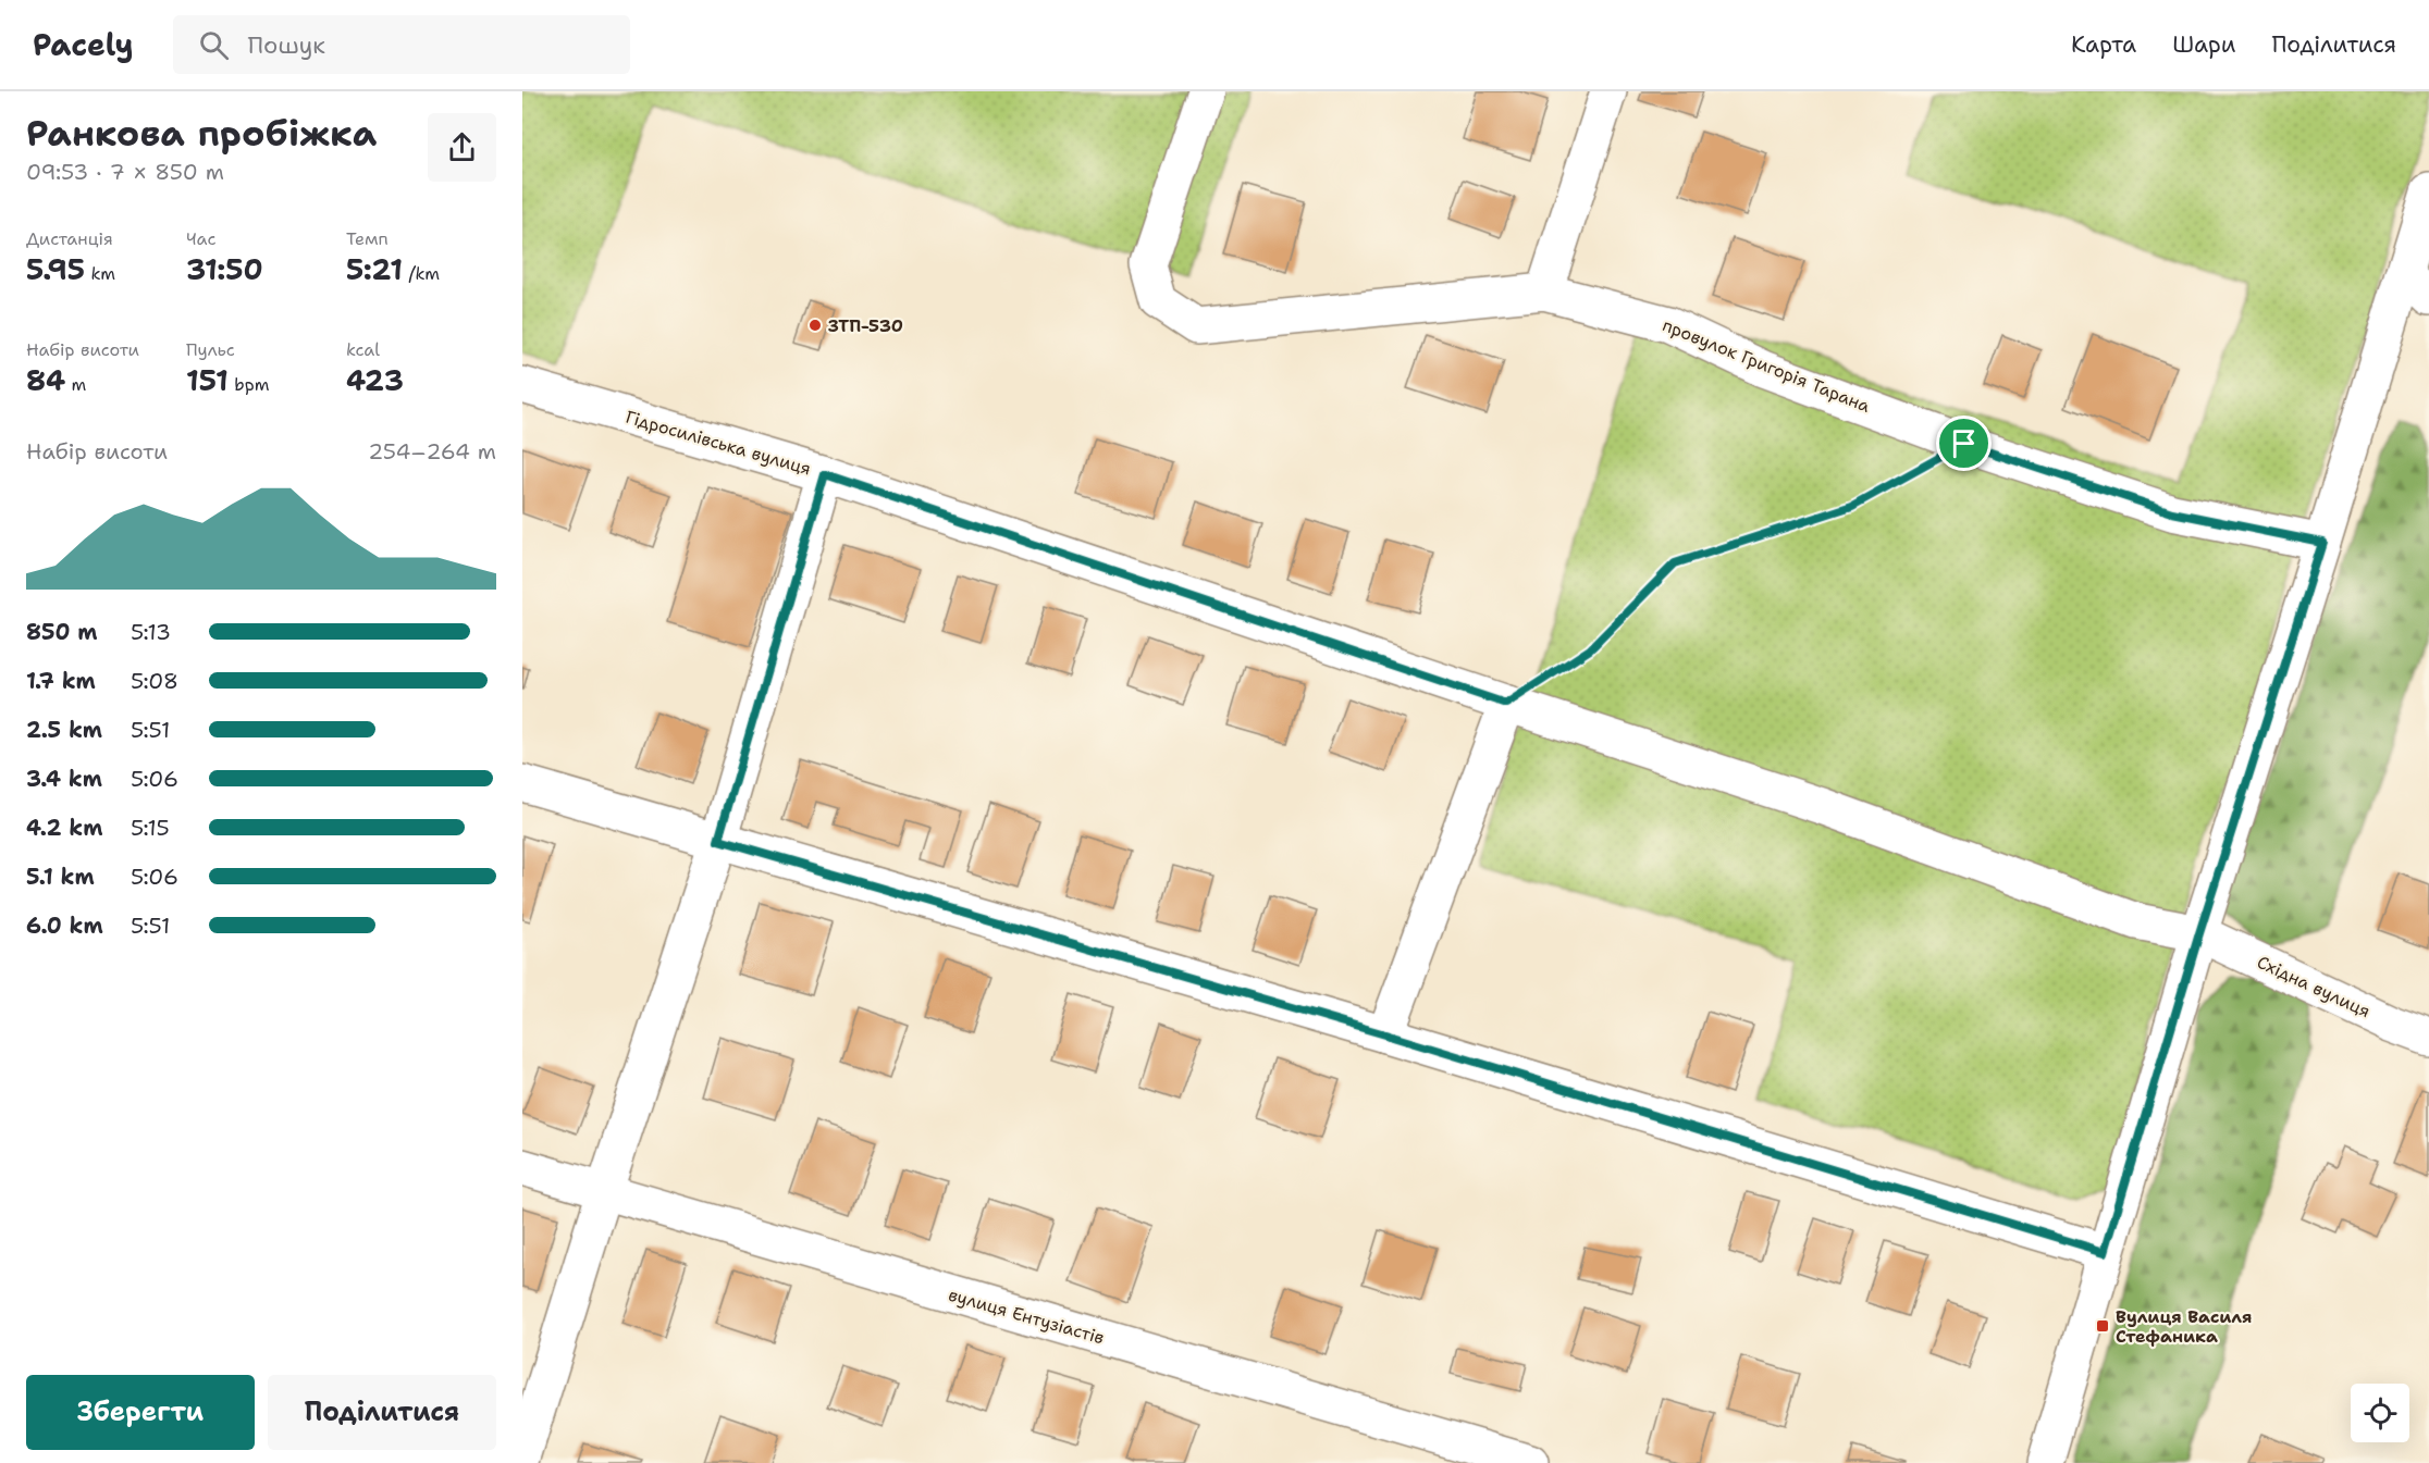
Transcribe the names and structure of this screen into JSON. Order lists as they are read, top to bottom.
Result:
{
  "streets": {
    "street": [
      "провулок Григорія Тарана",
      "Гідросилівська вулиця",
      "Східна вулиця",
      "вулиця Ентузіастів"
    ]
  },
  "crossings": [
    ["Гідросилівська вулиця", "Східна вулиця"]
  ],
  "places": {
    "other": ["ЗТП-530"],
    "transit": ["Вулиця Василя Стефаника"]
  },
  "page": {
    "header": "Pacely",
    "search": "Пошук",
    "nav": ["Карта", "Шари", "Поділитися"],
    "heading": ["Ранкова пробіжка", "09:53 · 7 × 850 m"],
    "stats": [
      ["Дистанція", "5.95 km"],
      ["Час", "31:50"],
      ["Темп", "5:21 /km"],
      ["Набір висоти", "84 m"],
      ["Пульс", "151 bpm"],
      ["kcal", "423"]
    ],
    "chart": ["Набір висоти", "254–264 m"],
    "list": [
      {
        "name": "850 m",
        "note": "5:13"
      },
      {
        "name": "1.7 km",
        "note": "5:08"
      },
      {
        "name": "2.5 km",
        "note": "5:51"
      },
      {
        "name": "3.4 km",
        "note": "5:06"
      },
      {
        "name": "4.2 km",
        "note": "5:15"
      },
      {
        "name": "5.1 km",
        "note": "5:06"
      },
      {
        "name": "6.0 km",
        "note": "5:51"
      }
    ],
    "buttons": ["Зберегти", "Поділитися"]
  }
}
